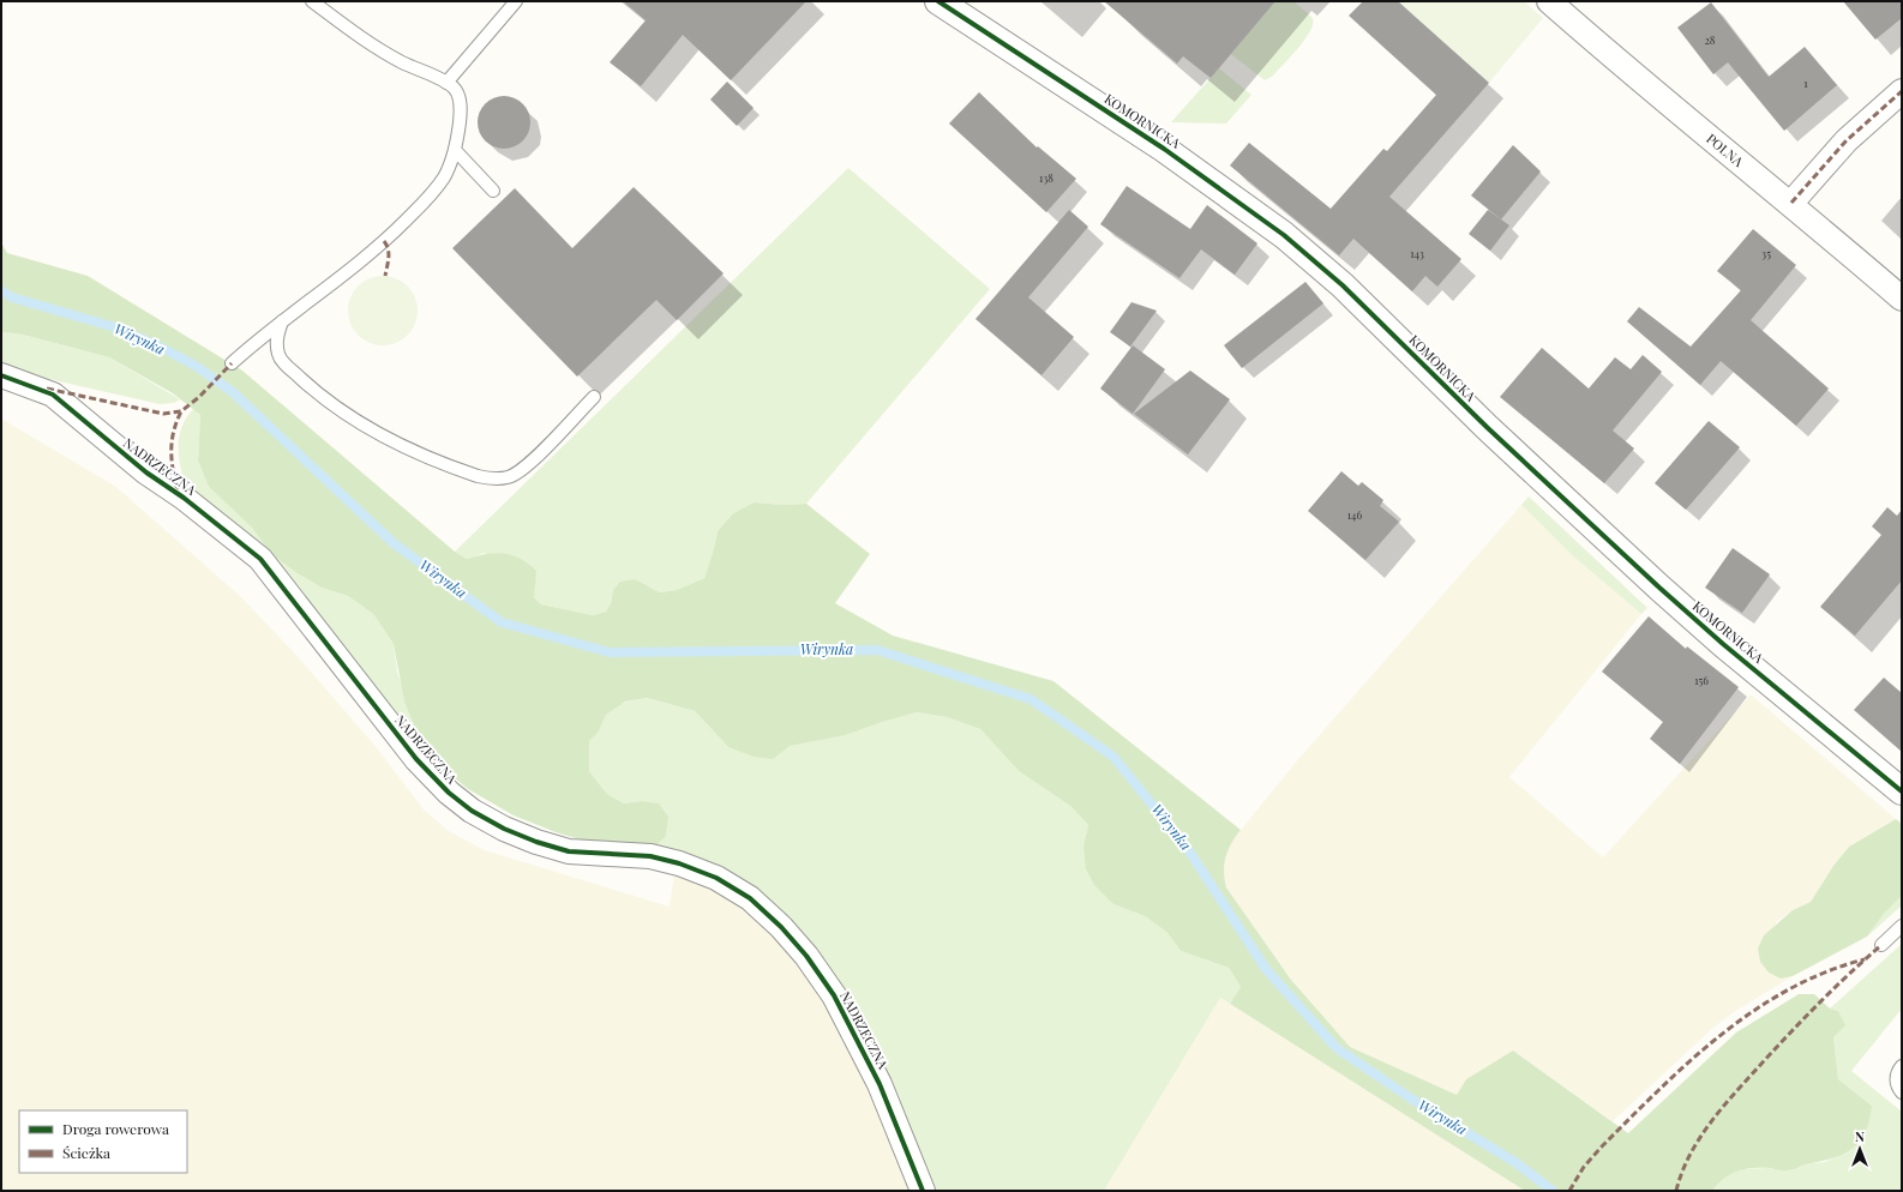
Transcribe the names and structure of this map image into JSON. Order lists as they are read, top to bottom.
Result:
{
  "streets": {
    "street": ["KOMORNICKA", "POLNA", "NADRZECZNA"]
  },
  "water": ["Wirynka"],
  "house_numbers": [
    "28",
    "1",
    "138",
    "143",
    "35",
    "146",
    "156"
  ],
  "legend": ["Droga rowerowa", "Ścieżka"],
  "north": "top"
}
